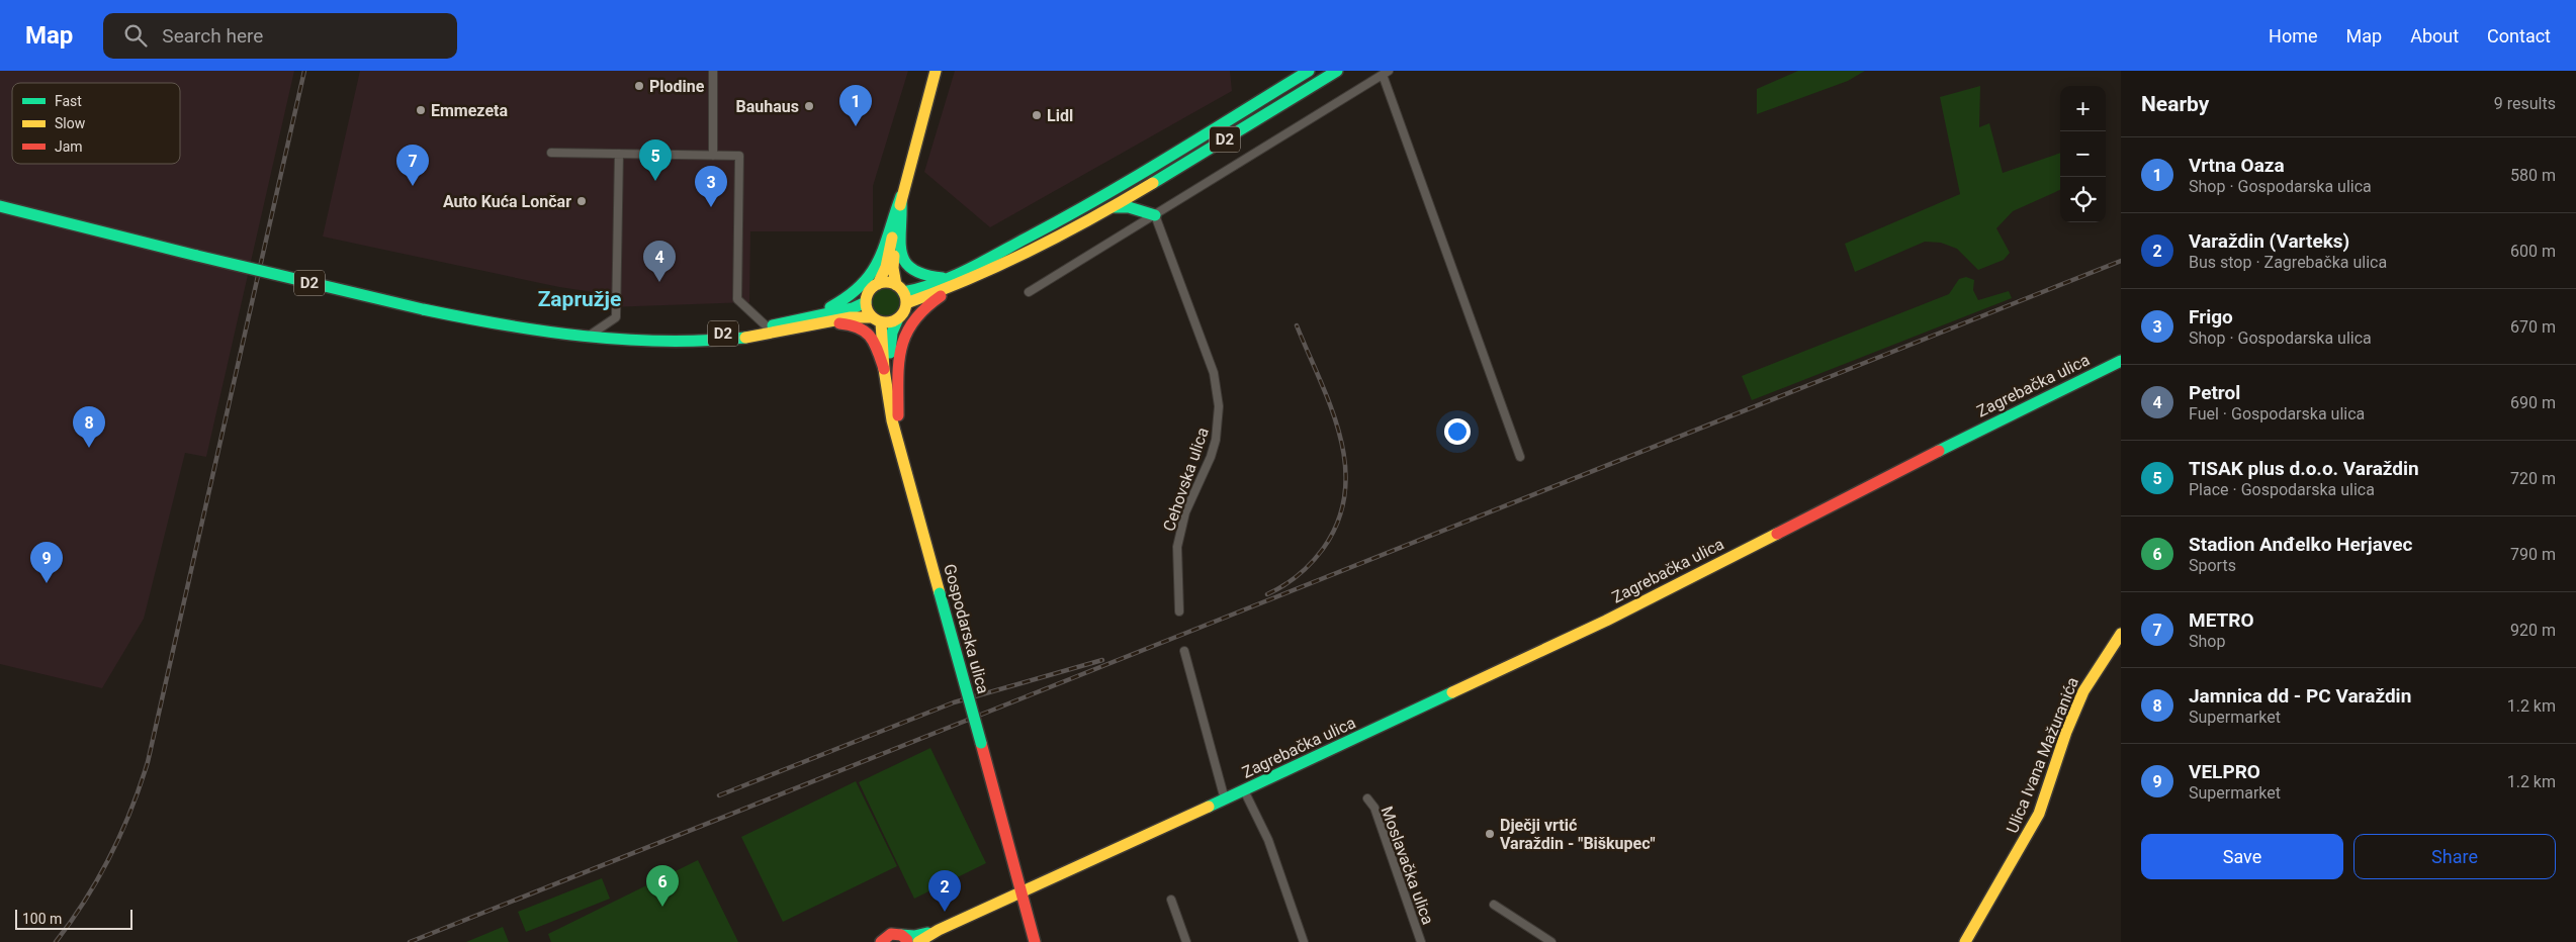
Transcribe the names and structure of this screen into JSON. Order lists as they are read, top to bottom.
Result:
{
  "streets": {
    "main road": [
      "D2",
      "Zagrebačka ulica",
      "Gospodarska ulica",
      "Ulica Ivana Mažuranića"
    ],
    "street": ["Cehovska ulica", "Moslavačka ulica"]
  },
  "crossings": [
    ["D2", "Gospodarska ulica"],
    ["Zagrebačka ulica", "Gospodarska ulica"]
  ],
  "districts": ["Zapružje"],
  "places": [
    "Plodine",
    "Bauhaus",
    "Emmezeta",
    "Lidl",
    "Auto Kuća Lončar",
    "Dječji vrtić Varaždin - \"Biškupec\""
  ],
  "legend": ["Fast", "Slow", "Jam"],
  "scale_bar": "100 m",
  "page": {
    "header": "Map",
    "search": "Search here",
    "nav": [
      "Home",
      "Map",
      "About",
      "Contact"
    ],
    "heading": ["Nearby", "9 results"],
    "pins": [
      "1",
      "5",
      "7",
      "3",
      "4",
      "8",
      "9",
      "6",
      "2"
    ],
    "map_buttons": ["+", "−"],
    "list": [
      {
        "mark": "1",
        "name": "Vrtna Oaza",
        "note": "Shop · Gospodarska ulica",
        "value": "580 m"
      },
      {
        "mark": "2",
        "name": "Varaždin (Varteks)",
        "note": "Bus stop · Zagrebačka ulica",
        "value": "600 m"
      },
      {
        "mark": "3",
        "name": "Frigo",
        "note": "Shop · Gospodarska ulica",
        "value": "670 m"
      },
      {
        "mark": "4",
        "name": "Petrol",
        "note": "Fuel · Gospodarska ulica",
        "value": "690 m"
      },
      {
        "mark": "5",
        "name": "TISAK plus d.o.o. Varaždin",
        "note": "Place · Gospodarska ulica",
        "value": "720 m"
      },
      {
        "mark": "6",
        "name": "Stadion Anđelko Herjavec",
        "note": "Sports",
        "value": "790 m"
      },
      {
        "mark": "7",
        "name": "METRO",
        "note": "Shop",
        "value": "920 m"
      },
      {
        "mark": "8",
        "name": "Jamnica dd - PC Varaždin",
        "note": "Supermarket",
        "value": "1.2 km"
      },
      {
        "mark": "9",
        "name": "VELPRO",
        "note": "Supermarket",
        "value": "1.2 km"
      }
    ],
    "buttons": ["Save", "Share"],
    "scale": "100 m"
  }
}
